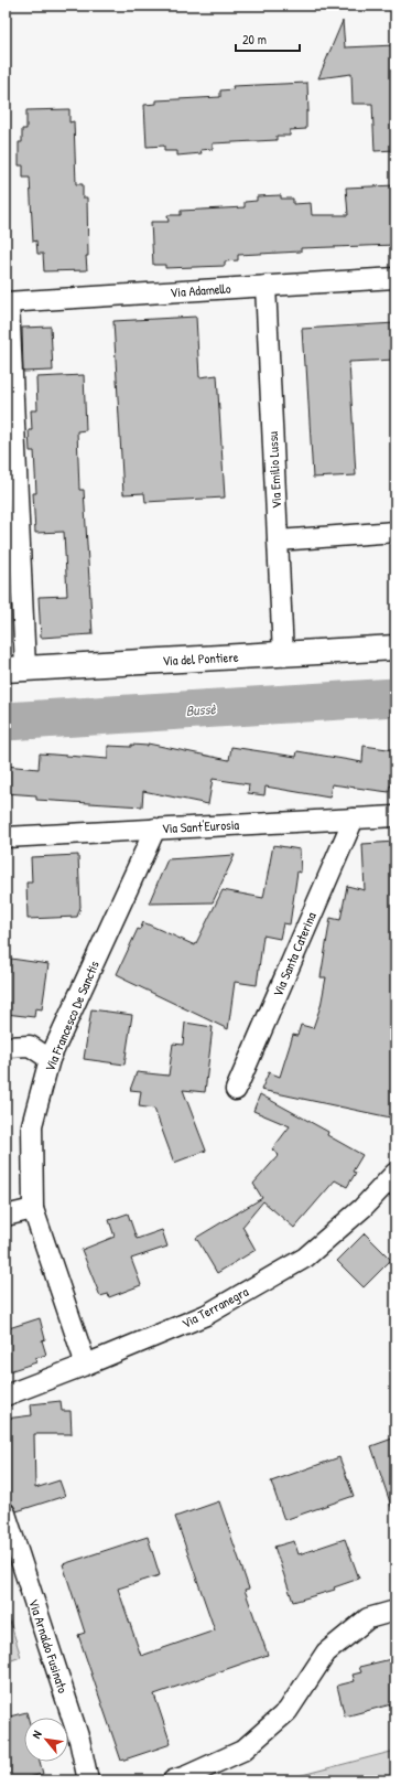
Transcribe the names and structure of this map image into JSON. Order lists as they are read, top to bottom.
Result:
{
  "streets": {
    "main road": ["Via del Pontiere"],
    "street": [
      "Via Adamello",
      "Via Emilio Lussu",
      "Via Sant'Eurosia",
      "Via Santa Caterina",
      "Via Francesco De Sanctis",
      "Via Terranegra",
      "Via Arnaldo Fusinato"
    ]
  },
  "crossings": [
    ["Via Adamello", "Via Emilio Lussu"],
    ["Via Emilio Lussu", "Via del Pontiere"],
    ["Via Sant'Eurosia", "Via Santa Caterina"],
    ["Via Sant'Eurosia", "Via Francesco De Sanctis"],
    ["Via Francesco De Sanctis", "Via Terranegra"]
  ],
  "water": ["Bussè"],
  "scale_bar": "20 m",
  "north": "top left"
}
